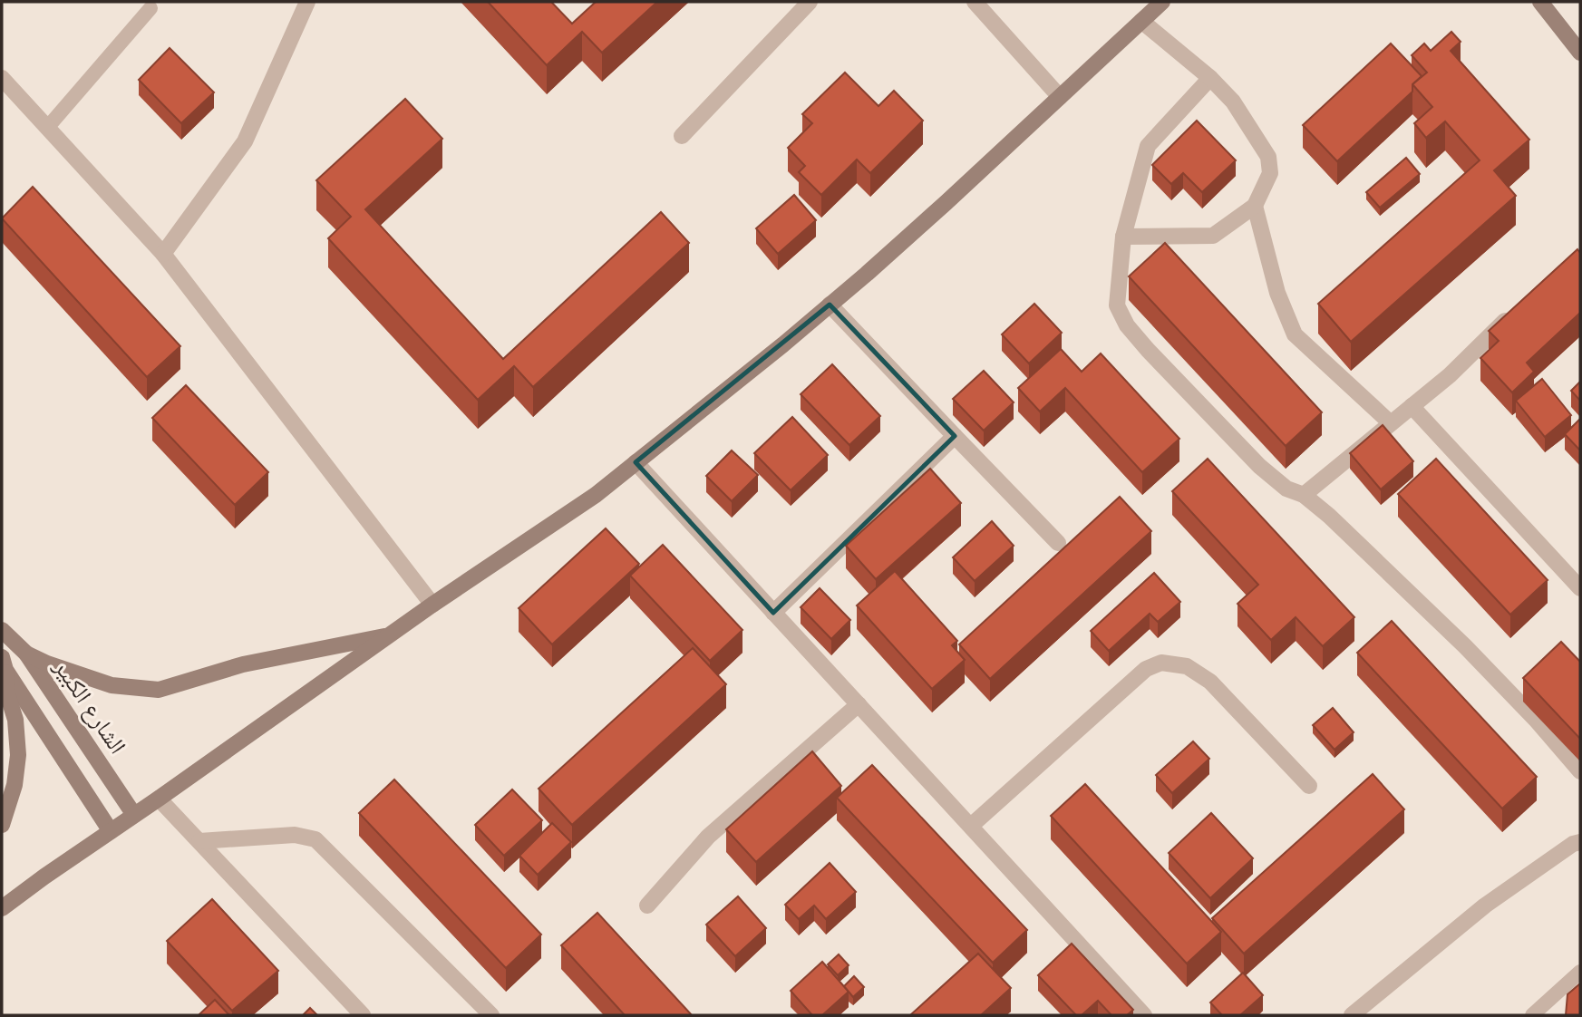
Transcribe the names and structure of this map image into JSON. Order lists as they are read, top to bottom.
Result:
{
  "streets": {
    "street": ["الشارع الكبير"]
  }
}
